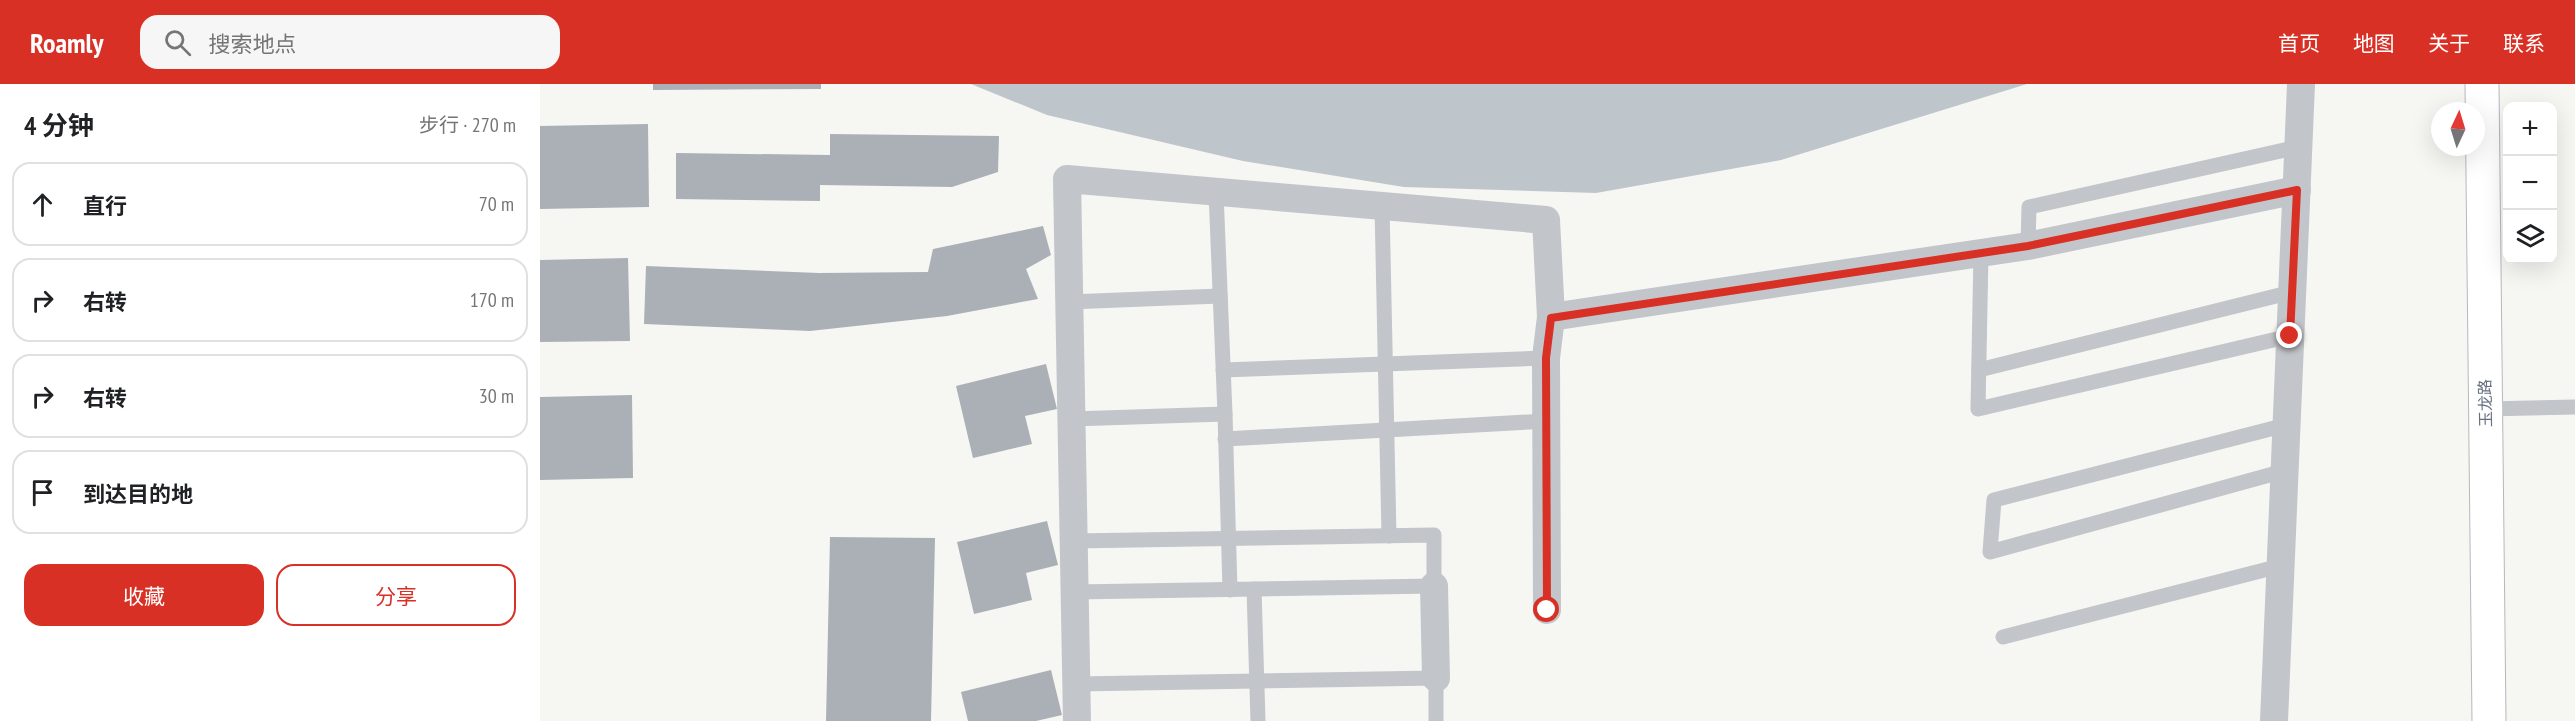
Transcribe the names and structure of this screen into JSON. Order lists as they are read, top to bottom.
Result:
{
  "streets": {
    "street": ["玉龙路"]
  },
  "north": "top",
  "page": {
    "header": "Roamly",
    "search": "搜索地点",
    "nav": [
      "首页",
      "地图",
      "关于",
      "联系"
    ],
    "heading": ["4 分钟", "步行 · 270 m"],
    "map_buttons": ["+", "−"],
    "list": [
      ["直行", "70 m"],
      ["右转", "170 m"],
      ["右转", "30 m"],
      "到达目的地"
    ],
    "buttons": ["收藏", "分享"]
  }
}
